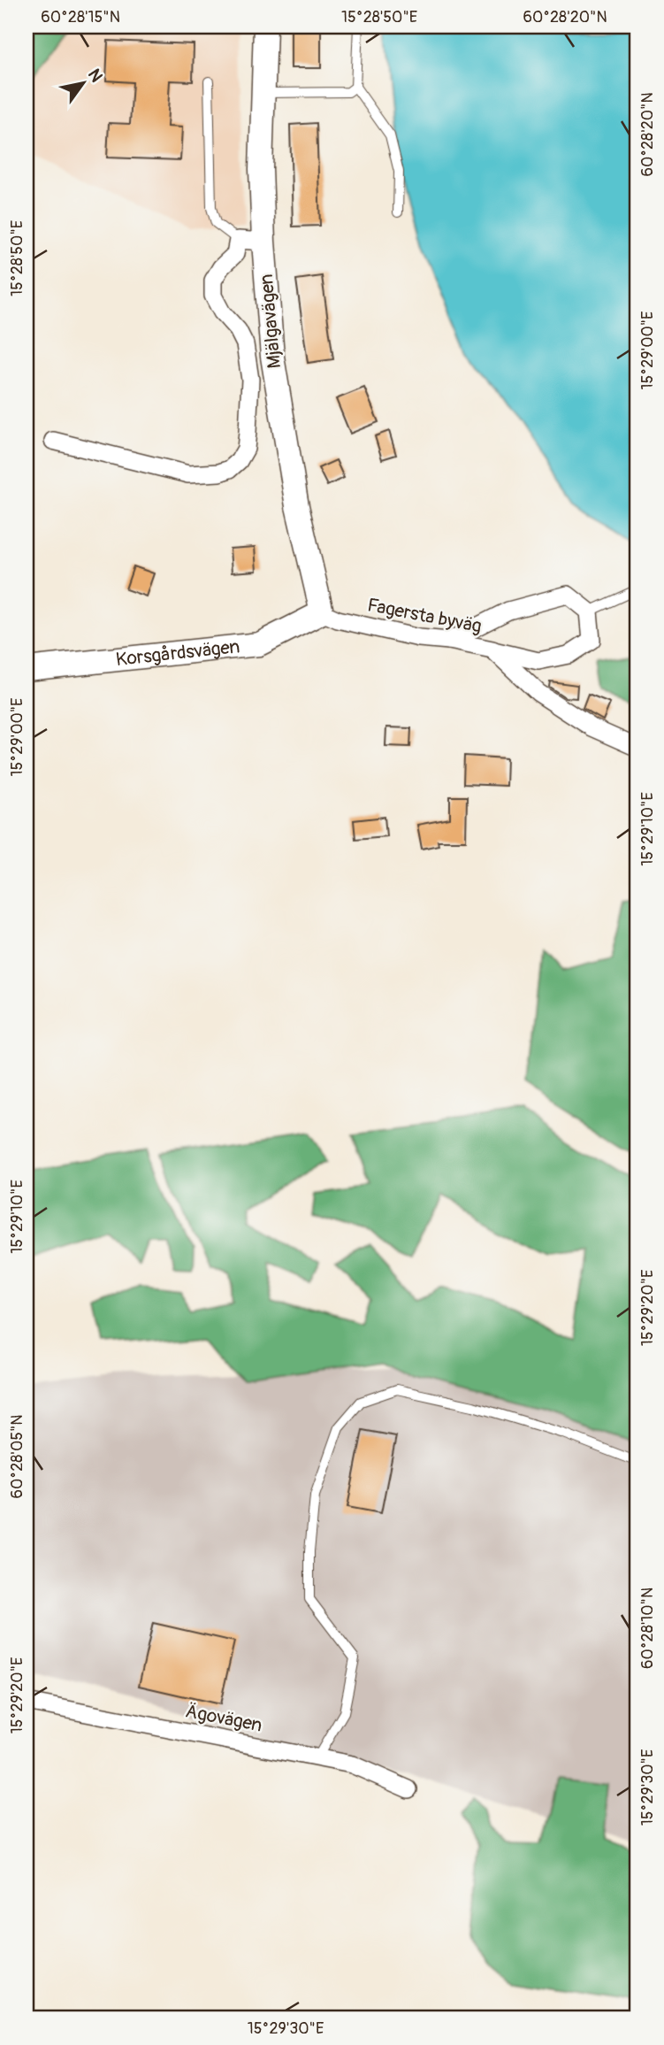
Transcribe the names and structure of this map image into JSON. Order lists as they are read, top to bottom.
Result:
{
  "streets": {
    "street": [
      "Mjälgavägen",
      "Fagersta byväg",
      "Korsgårdsvägen",
      "Ägovägen"
    ]
  },
  "crossings": [
    ["Mjälgavägen", "Fagersta byväg"],
    ["Mjälgavägen", "Korsgårdsvägen"],
    ["Fagersta byväg", "Korsgårdsvägen"]
  ],
  "north": "top right",
  "coordinates": [
    "60°28'15\"N",
    "15°28'50\"E",
    "60°28'20\"N",
    "15°29'00\"E",
    "15°29'10\"E",
    "15°29'20\"E",
    "60°28'05\"N",
    "60°28'10\"N",
    "15°29'30\"E"
  ]
}
